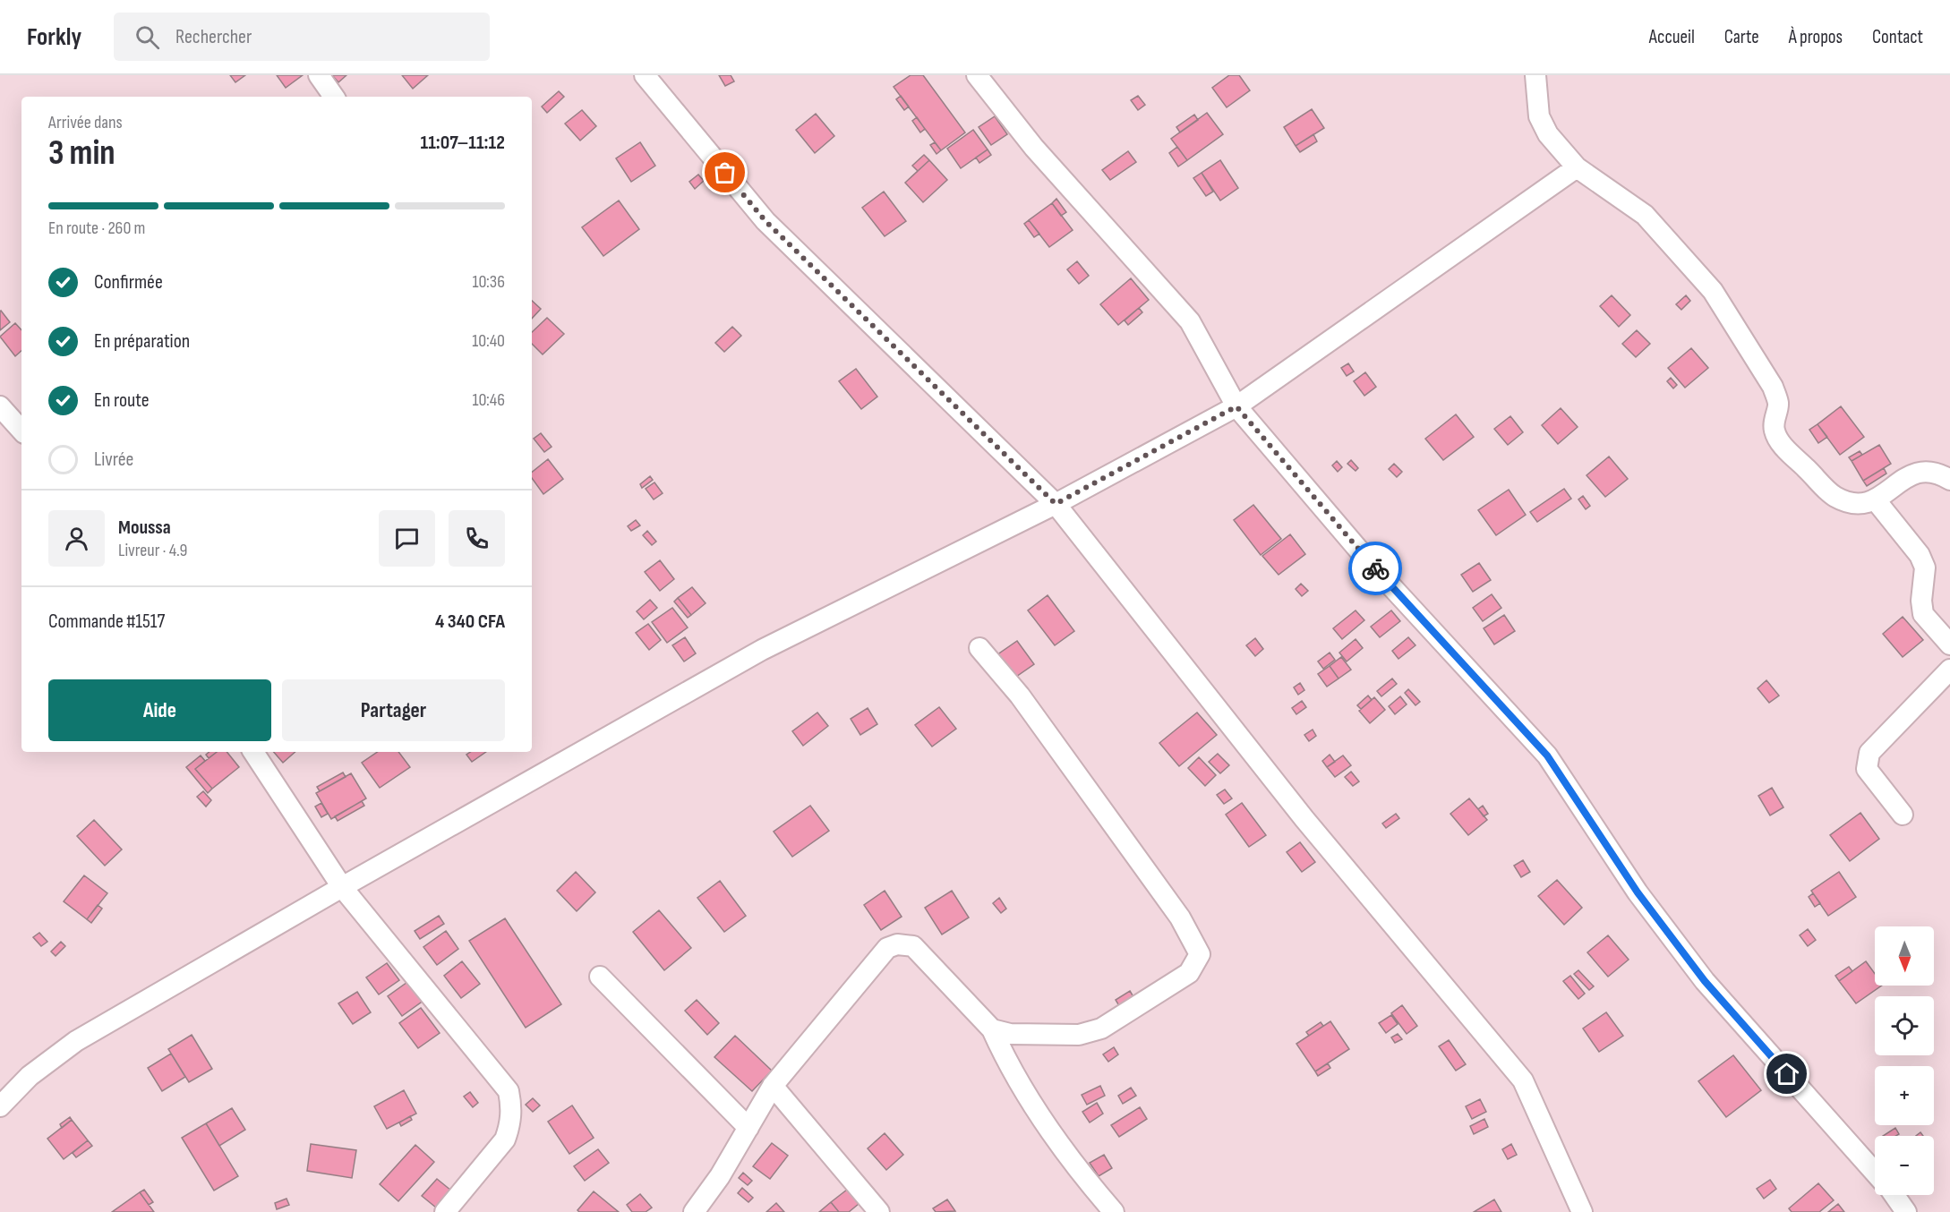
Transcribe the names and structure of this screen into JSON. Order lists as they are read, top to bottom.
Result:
{
  "north": "bottom",
  "page": {
    "header": "Forkly",
    "search": "Rechercher",
    "nav": [
      "Accueil",
      "Carte",
      "À propos",
      "Contact"
    ],
    "heading": ["3 min", "Arrivée dans", "11:07–11:12"],
    "panel": [
      "Moussa",
      "Livreur · 4.9",
      "Commande #1517",
      "4 340 CFA"
    ],
    "bar": "En route · 260 m",
    "list": [
      ["Confirmée", "10:36"],
      ["En préparation", "10:40"],
      ["En route", "10:46"],
      "Livrée"
    ],
    "buttons": ["Aide", "Partager"],
    "map_buttons": ["+", "−"]
  }
}
